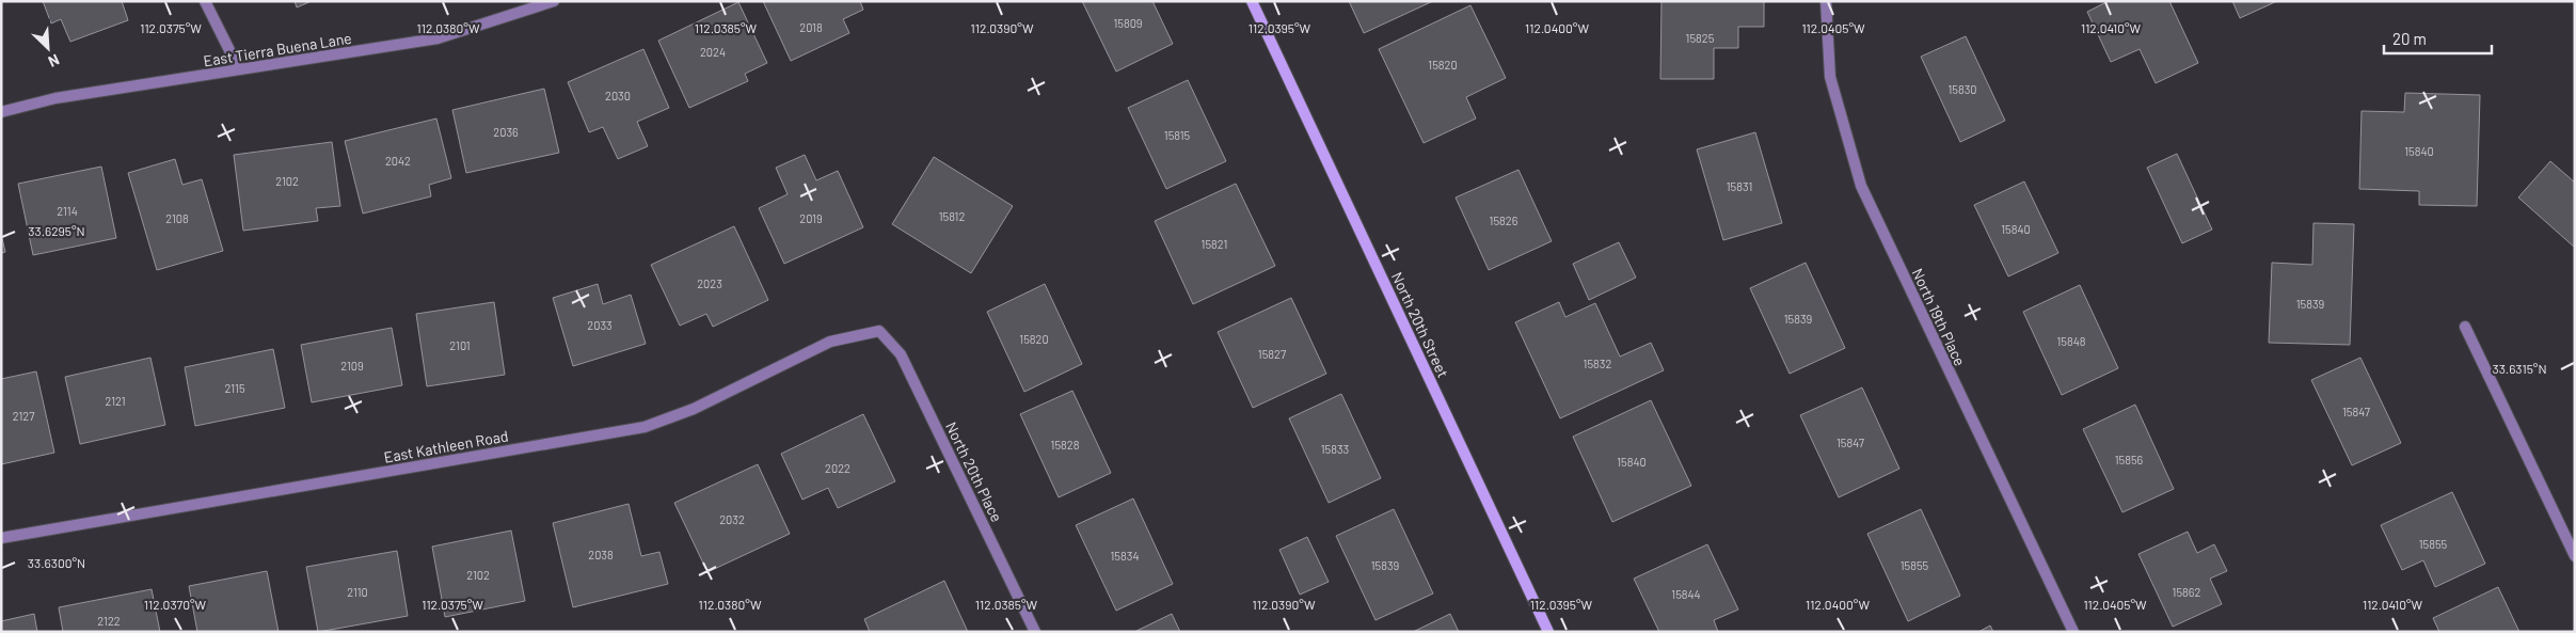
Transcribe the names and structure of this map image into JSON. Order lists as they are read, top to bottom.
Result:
{
  "streets": {
    "street": [
      "East Tierra Buena Lane",
      "North 19th Place",
      "North 20th Street",
      "East Kathleen Road",
      "North 20th Place"
    ]
  },
  "crossings": [
    ["East Kathleen Road", "North 20th Place"]
  ],
  "house_numbers": [
    "15809",
    "2018",
    "15825",
    "2024",
    "15820",
    "15830",
    "2030",
    "2036",
    "15815",
    "15840",
    "2042",
    "2102",
    "15831",
    "2114",
    "15812",
    "2108",
    "2019",
    "15826",
    "15840",
    "15821",
    "2023",
    "15839",
    "15839",
    "2033",
    "15820",
    "15848",
    "2101",
    "15827",
    "15832",
    "2109",
    "2115",
    "2121",
    "15847",
    "2127",
    "15847",
    "15828",
    "15833",
    "15856",
    "15840",
    "2022",
    "2032",
    "15855",
    "2038",
    "15834",
    "15839",
    "15855",
    "2102",
    "2110",
    "15862",
    "15844",
    "2122"
  ],
  "scale_bar": "20 m",
  "north": "bottom right",
  "coordinates": [
    "112.0375°W",
    "112.0380°W",
    "112.0385°W",
    "112.0390°W",
    "112.0395°W",
    "112.0400°W",
    "112.0405°W",
    "112.0410°W",
    "33.6295°N",
    "33.6315°N",
    "33.6300°N",
    "112.0370°W"
  ]
}
